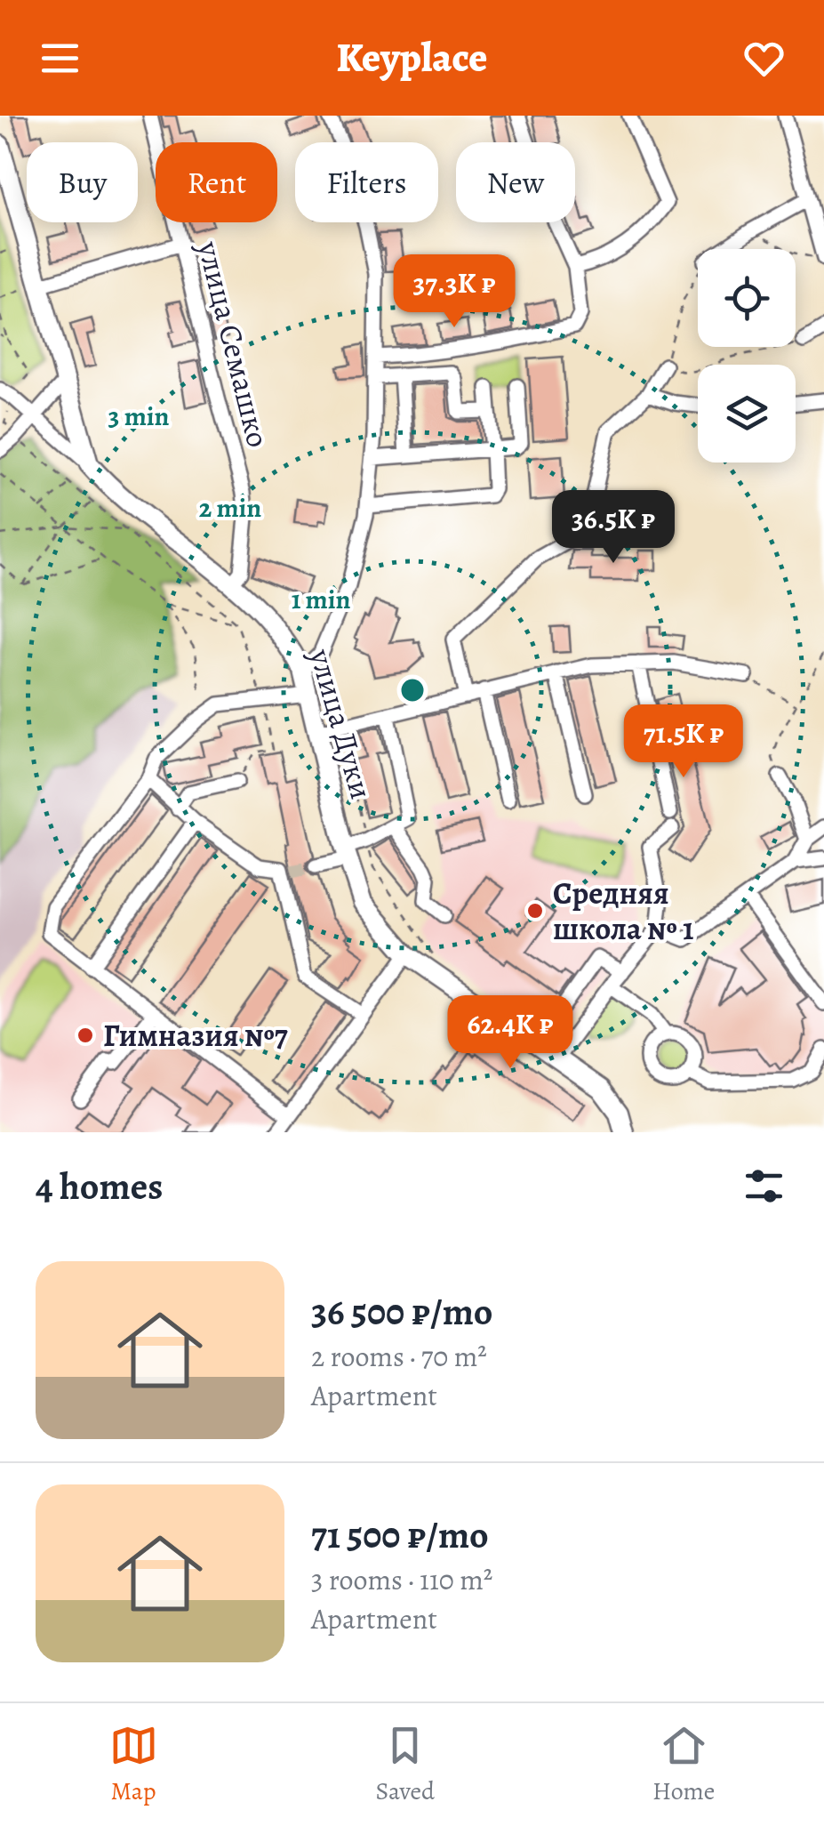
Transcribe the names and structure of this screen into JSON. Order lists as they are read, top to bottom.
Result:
{
  "streets": {
    "main road": ["улица Дуки"],
    "street": ["улица Семашко"]
  },
  "crossings": [
    ["улица Семашко", "улица Дуки"]
  ],
  "places": ["Средняя школа № 1", "Гимназия №7"],
  "page": {
    "header": "Keyplace",
    "chip": [
      "Buy",
      "Rent",
      "Filters",
      "New"
    ],
    "price": [
      "37.3K ₽",
      "36.5K ₽",
      "71.5K ₽",
      "62.4K ₽"
    ],
    "heading": "4 homes",
    "list": [
      {
        "name": "36 500 ₽/mo",
        "note": "2 rooms · 70 m² · Apartment"
      },
      {
        "name": "71 500 ₽/mo",
        "note": "3 rooms · 110 m² · Apartment"
      }
    ],
    "tabs": ["Map", "Saved", "Home"]
  },
  "rings": ["3 min", "2 min", "1 min"]
}
